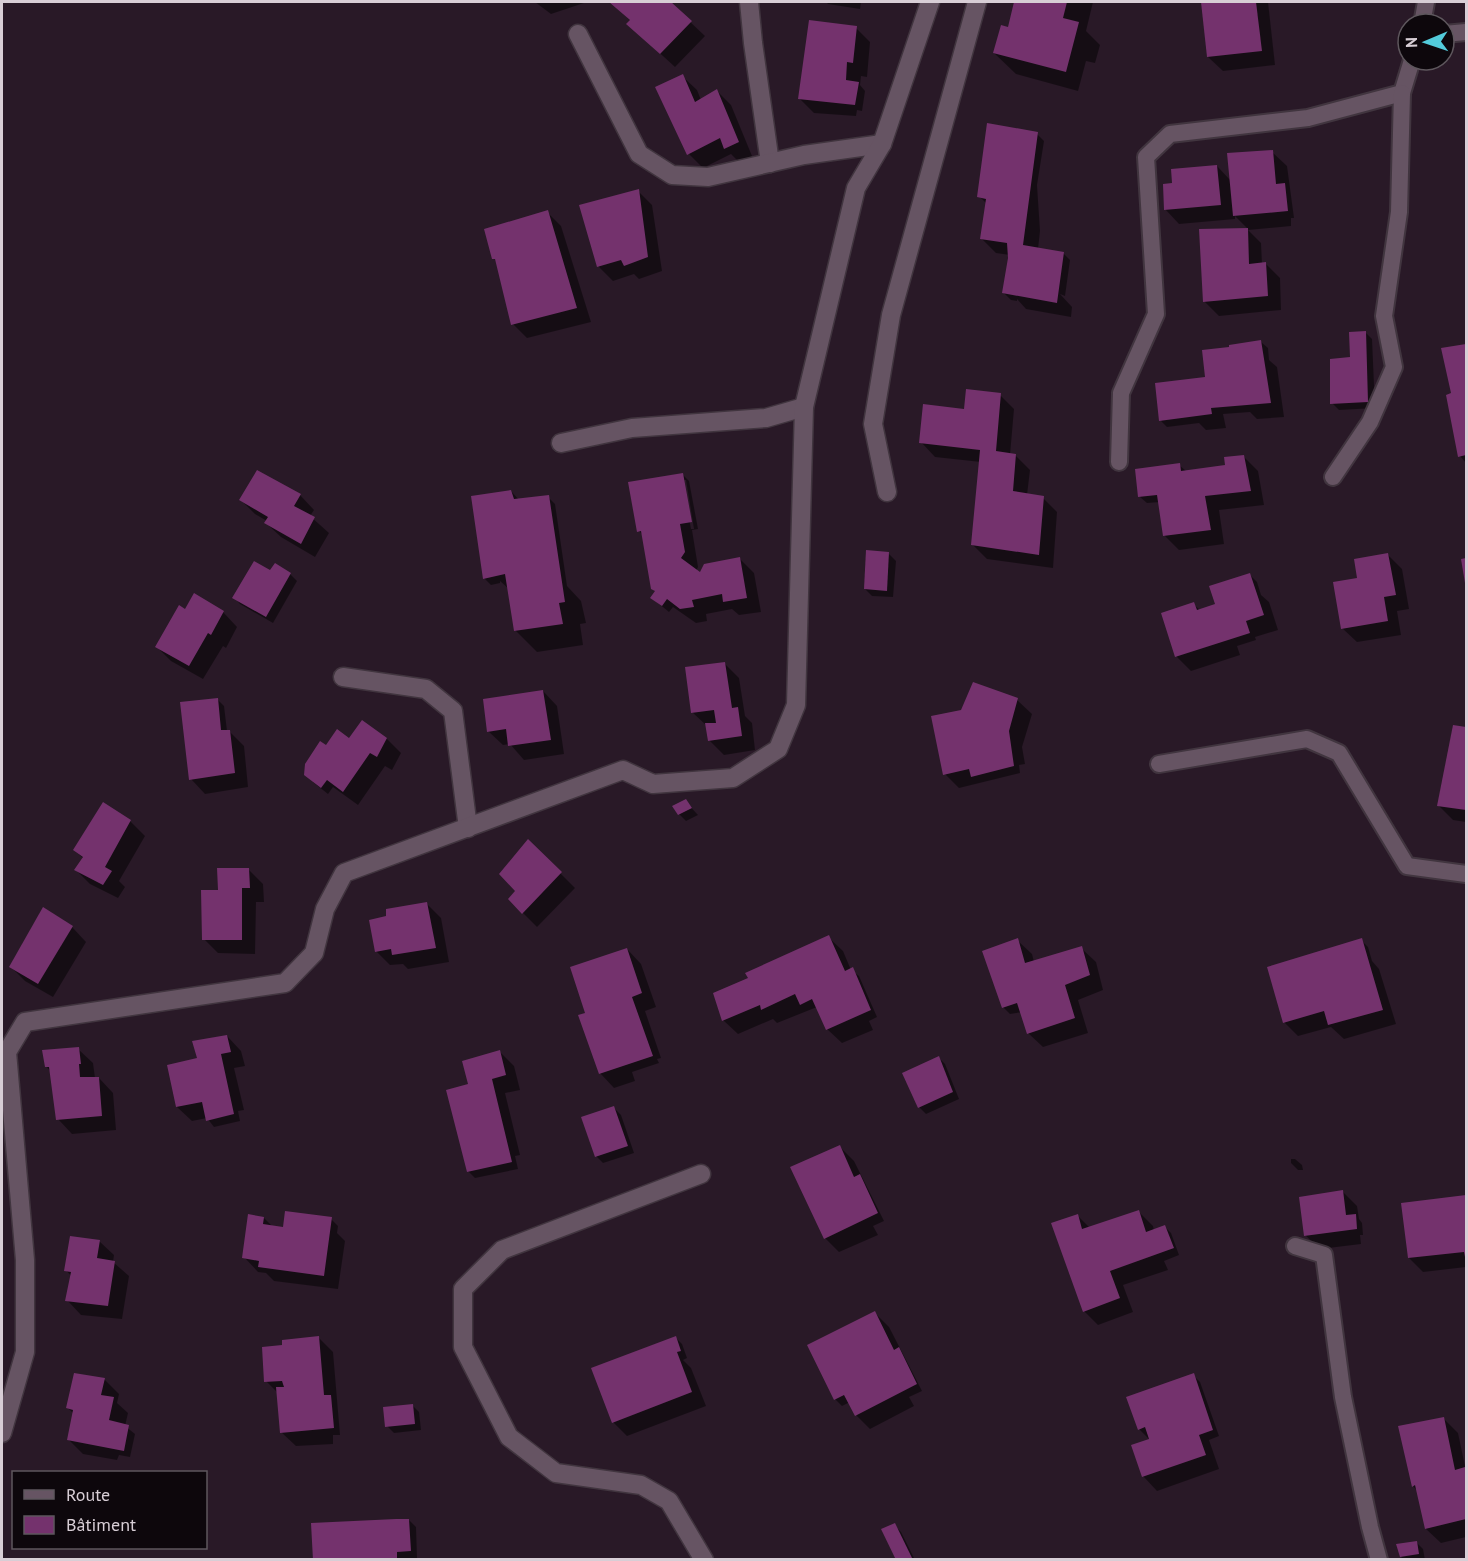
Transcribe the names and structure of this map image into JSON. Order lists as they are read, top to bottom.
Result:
{
  "legend": ["Route", "Bâtiment"],
  "north": "left"
}
